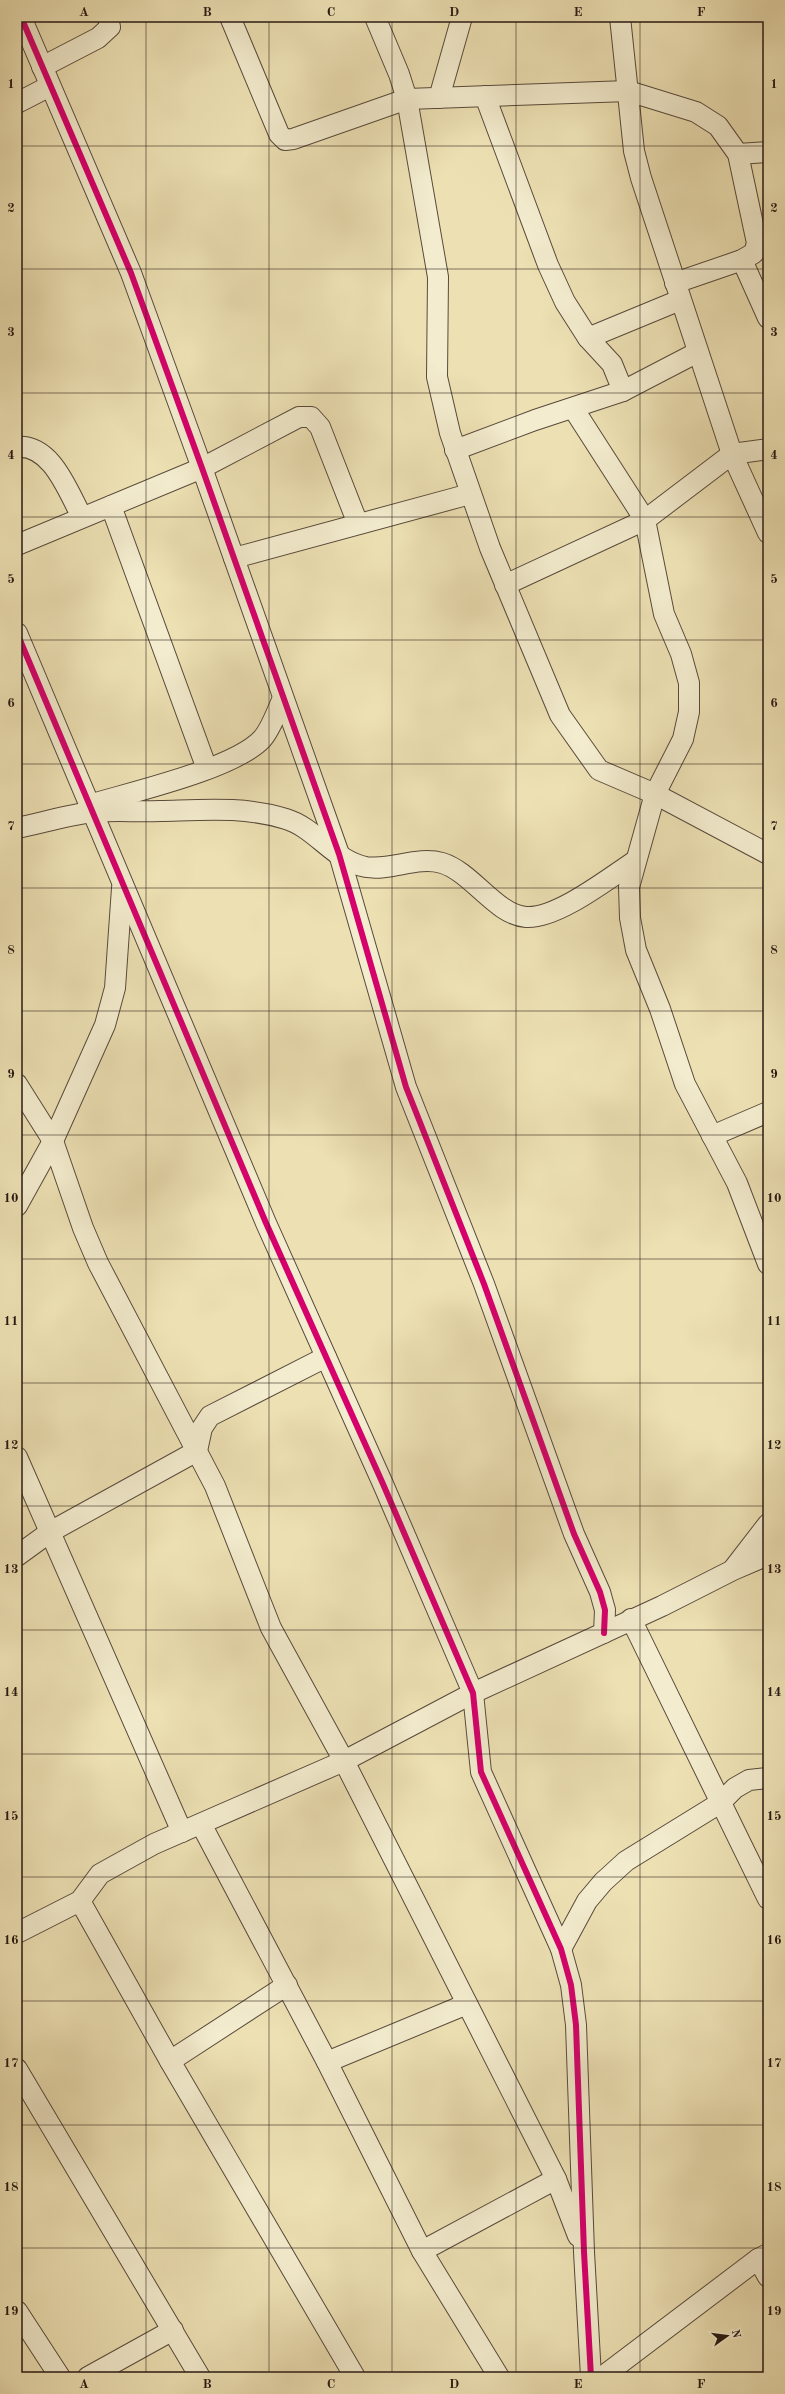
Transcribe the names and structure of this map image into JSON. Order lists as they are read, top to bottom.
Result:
{
  "north": "right",
  "grid": {
    "columns": [
      "A",
      "B",
      "C",
      "D",
      "E",
      "F"
    ],
    "rows": [
      "1",
      "2",
      "3",
      "4",
      "5",
      "6",
      "7",
      "8",
      "9",
      "10",
      "11",
      "12",
      "13",
      "14",
      "15",
      "16",
      "17",
      "18",
      "19"
    ]
  }
}
